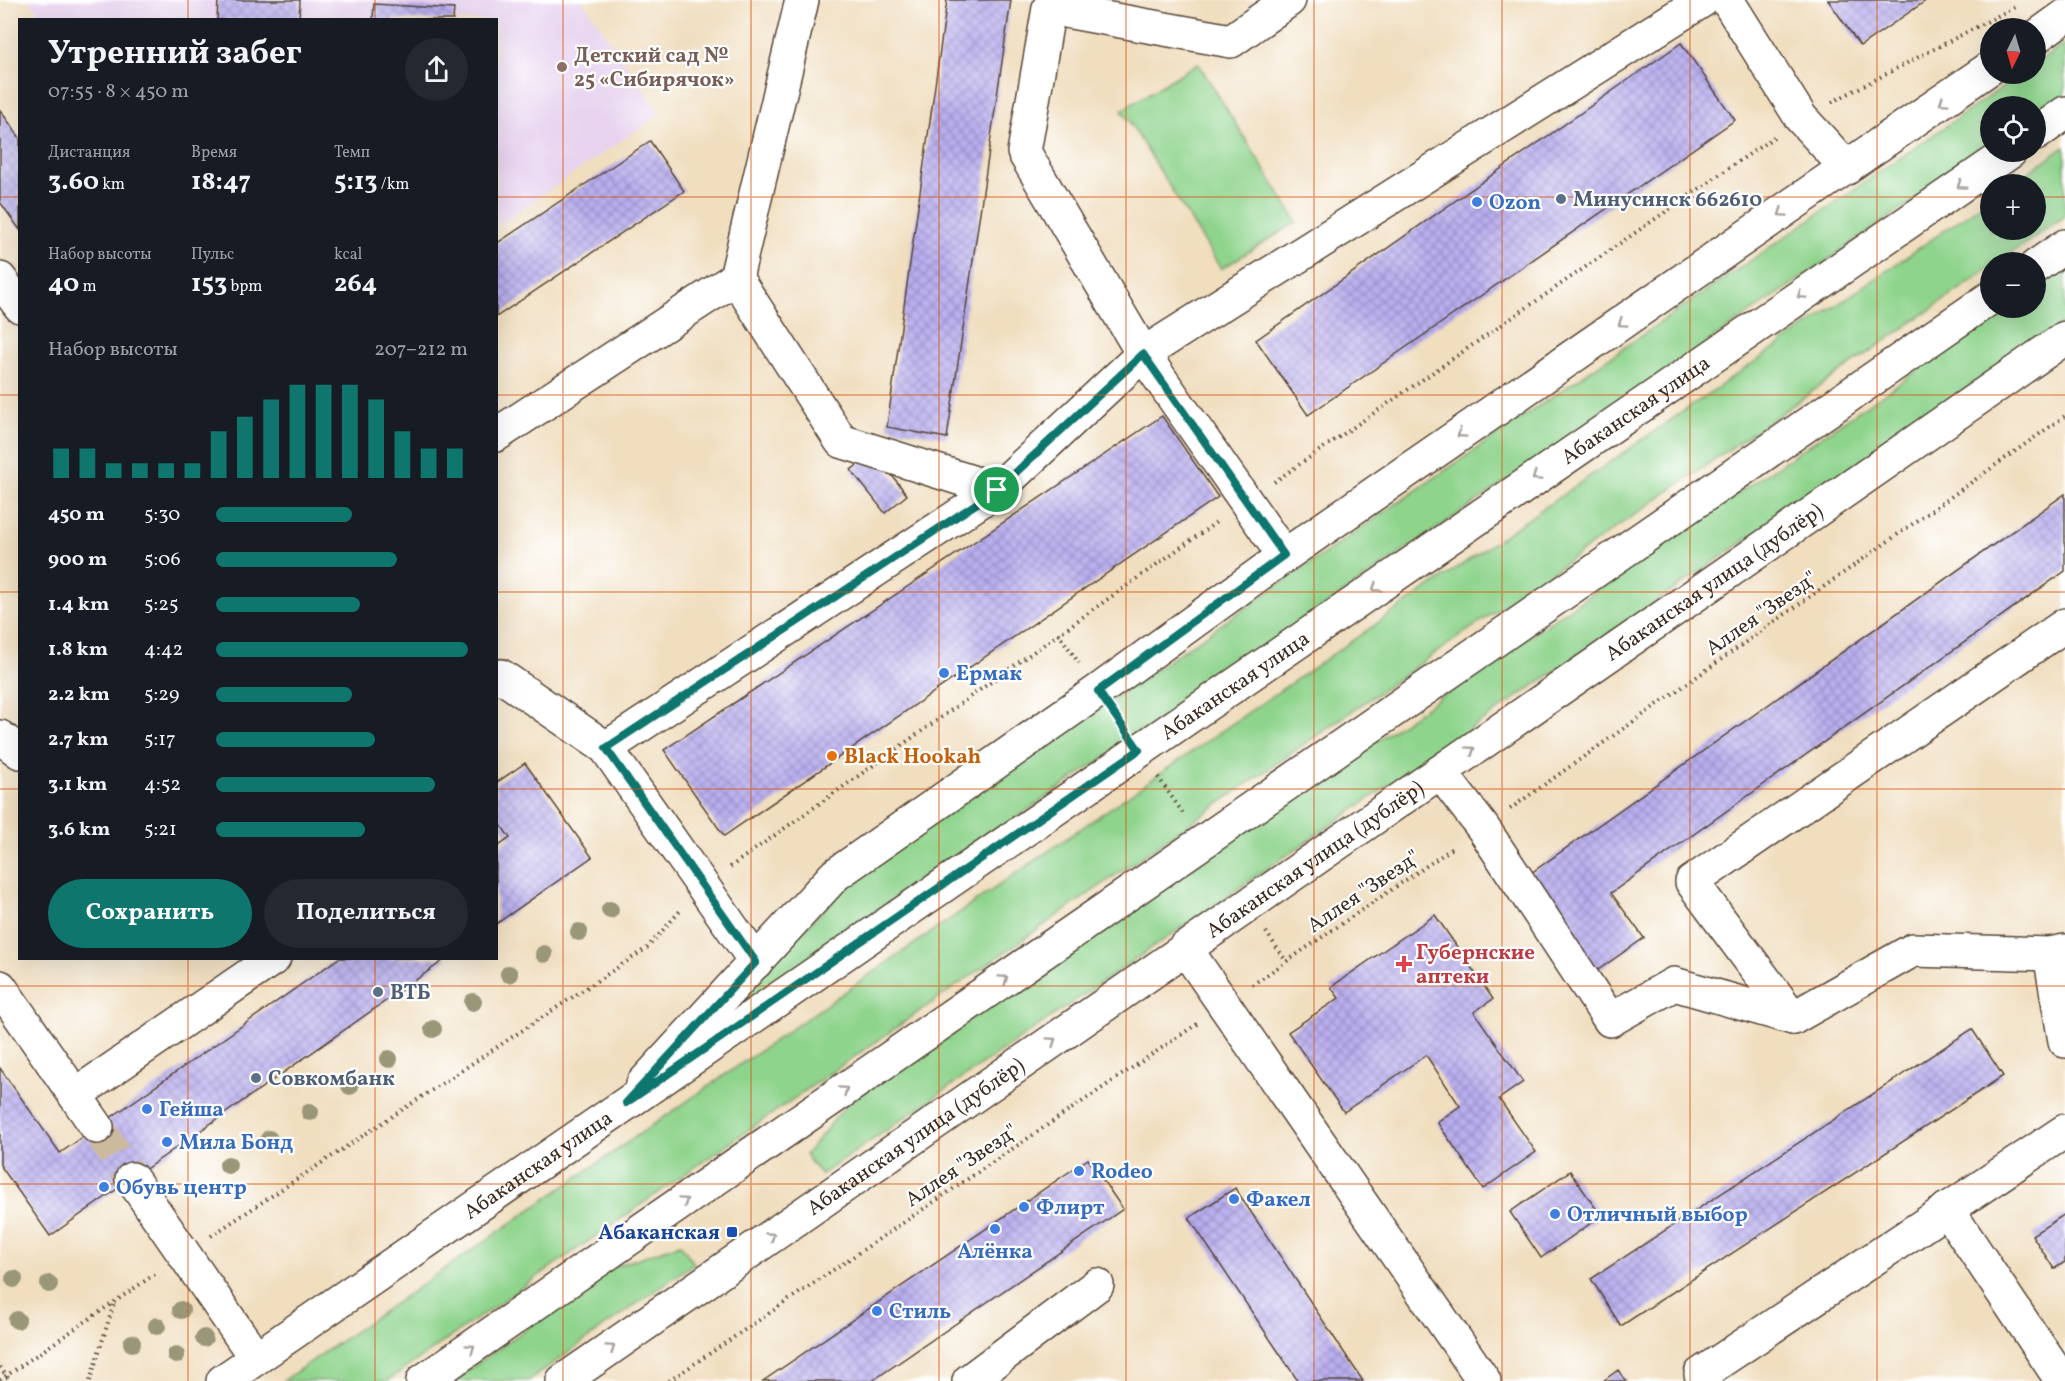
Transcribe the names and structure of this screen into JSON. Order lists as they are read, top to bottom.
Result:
{
  "streets": {
    "main road": ["Абаканская улица", "Абаканская улица (дублёр)"],
    "path": ["Аллея \"Звезд\""]
  },
  "places": {
    "other": [
      "Детский сад № 25 «Сибирячок»",
      "Минусинск 662610",
      "Ozon",
      "Ермак",
      "Black Hookah",
      "ВТБ",
      "Совкомбанк",
      "Гейша",
      "Мила Бонд",
      "Rodeo",
      "Обувь центр",
      "Факел",
      "Флирт",
      "Отличный выбор",
      "Алёнка",
      "Стиль"
    ],
    "health": ["Губернские аптеки"],
    "transit": ["Абаканская"]
  },
  "north": "bottom",
  "page": {
    "map_buttons": ["+", "−"],
    "heading": ["Утренний забег", "07:55 · 8 × 450 m"],
    "stats": [
      ["Дистанция", "3.60 km"],
      ["Время", "18:47"],
      ["Темп", "5:13 /km"],
      ["Набор высоты", "40 m"],
      ["Пульс", "153 bpm"],
      ["kcal", "264"]
    ],
    "chart": ["Набор высоты", "207–212 m"],
    "list": [
      {
        "name": "450 m",
        "note": "5:30"
      },
      {
        "name": "900 m",
        "note": "5:06"
      },
      {
        "name": "1.4 km",
        "note": "5:25"
      },
      {
        "name": "1.8 km",
        "note": "4:42"
      },
      {
        "name": "2.2 km",
        "note": "5:29"
      },
      {
        "name": "2.7 km",
        "note": "5:17"
      },
      {
        "name": "3.1 km",
        "note": "4:52"
      },
      {
        "name": "3.6 km",
        "note": "5:21"
      }
    ],
    "buttons": ["Сохранить", "Поделиться"]
  }
}
